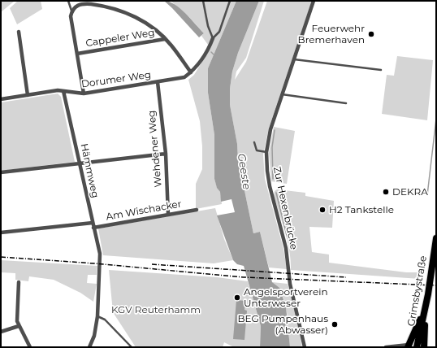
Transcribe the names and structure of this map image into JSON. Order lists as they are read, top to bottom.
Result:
{
  "streets": {
    "highway": ["Grimsbystraße"],
    "street": [
      "Cappeler Weg",
      "Dorumer Weg",
      "Wehdener Weg",
      "Hämmweg",
      "Zur Hexenbrücke",
      "Am Wischacker"
    ]
  },
  "crossings": [
    ["Dorumer Weg", "Wehdener Weg"],
    ["Dorumer Weg", "Hämmweg"],
    ["Wehdener Weg", "Am Wischacker"],
    ["Hämmweg", "Am Wischacker"]
  ],
  "water": ["Geeste"],
  "parks": ["KGV Reuterhamm"],
  "places": [
    "Feuerwehr Bremerhaven",
    "DEKRA",
    "H2 Tankstelle",
    "Angelsportverein Unterweser",
    "BEG Pumpenhaus (Abwasser)"
  ]
}
